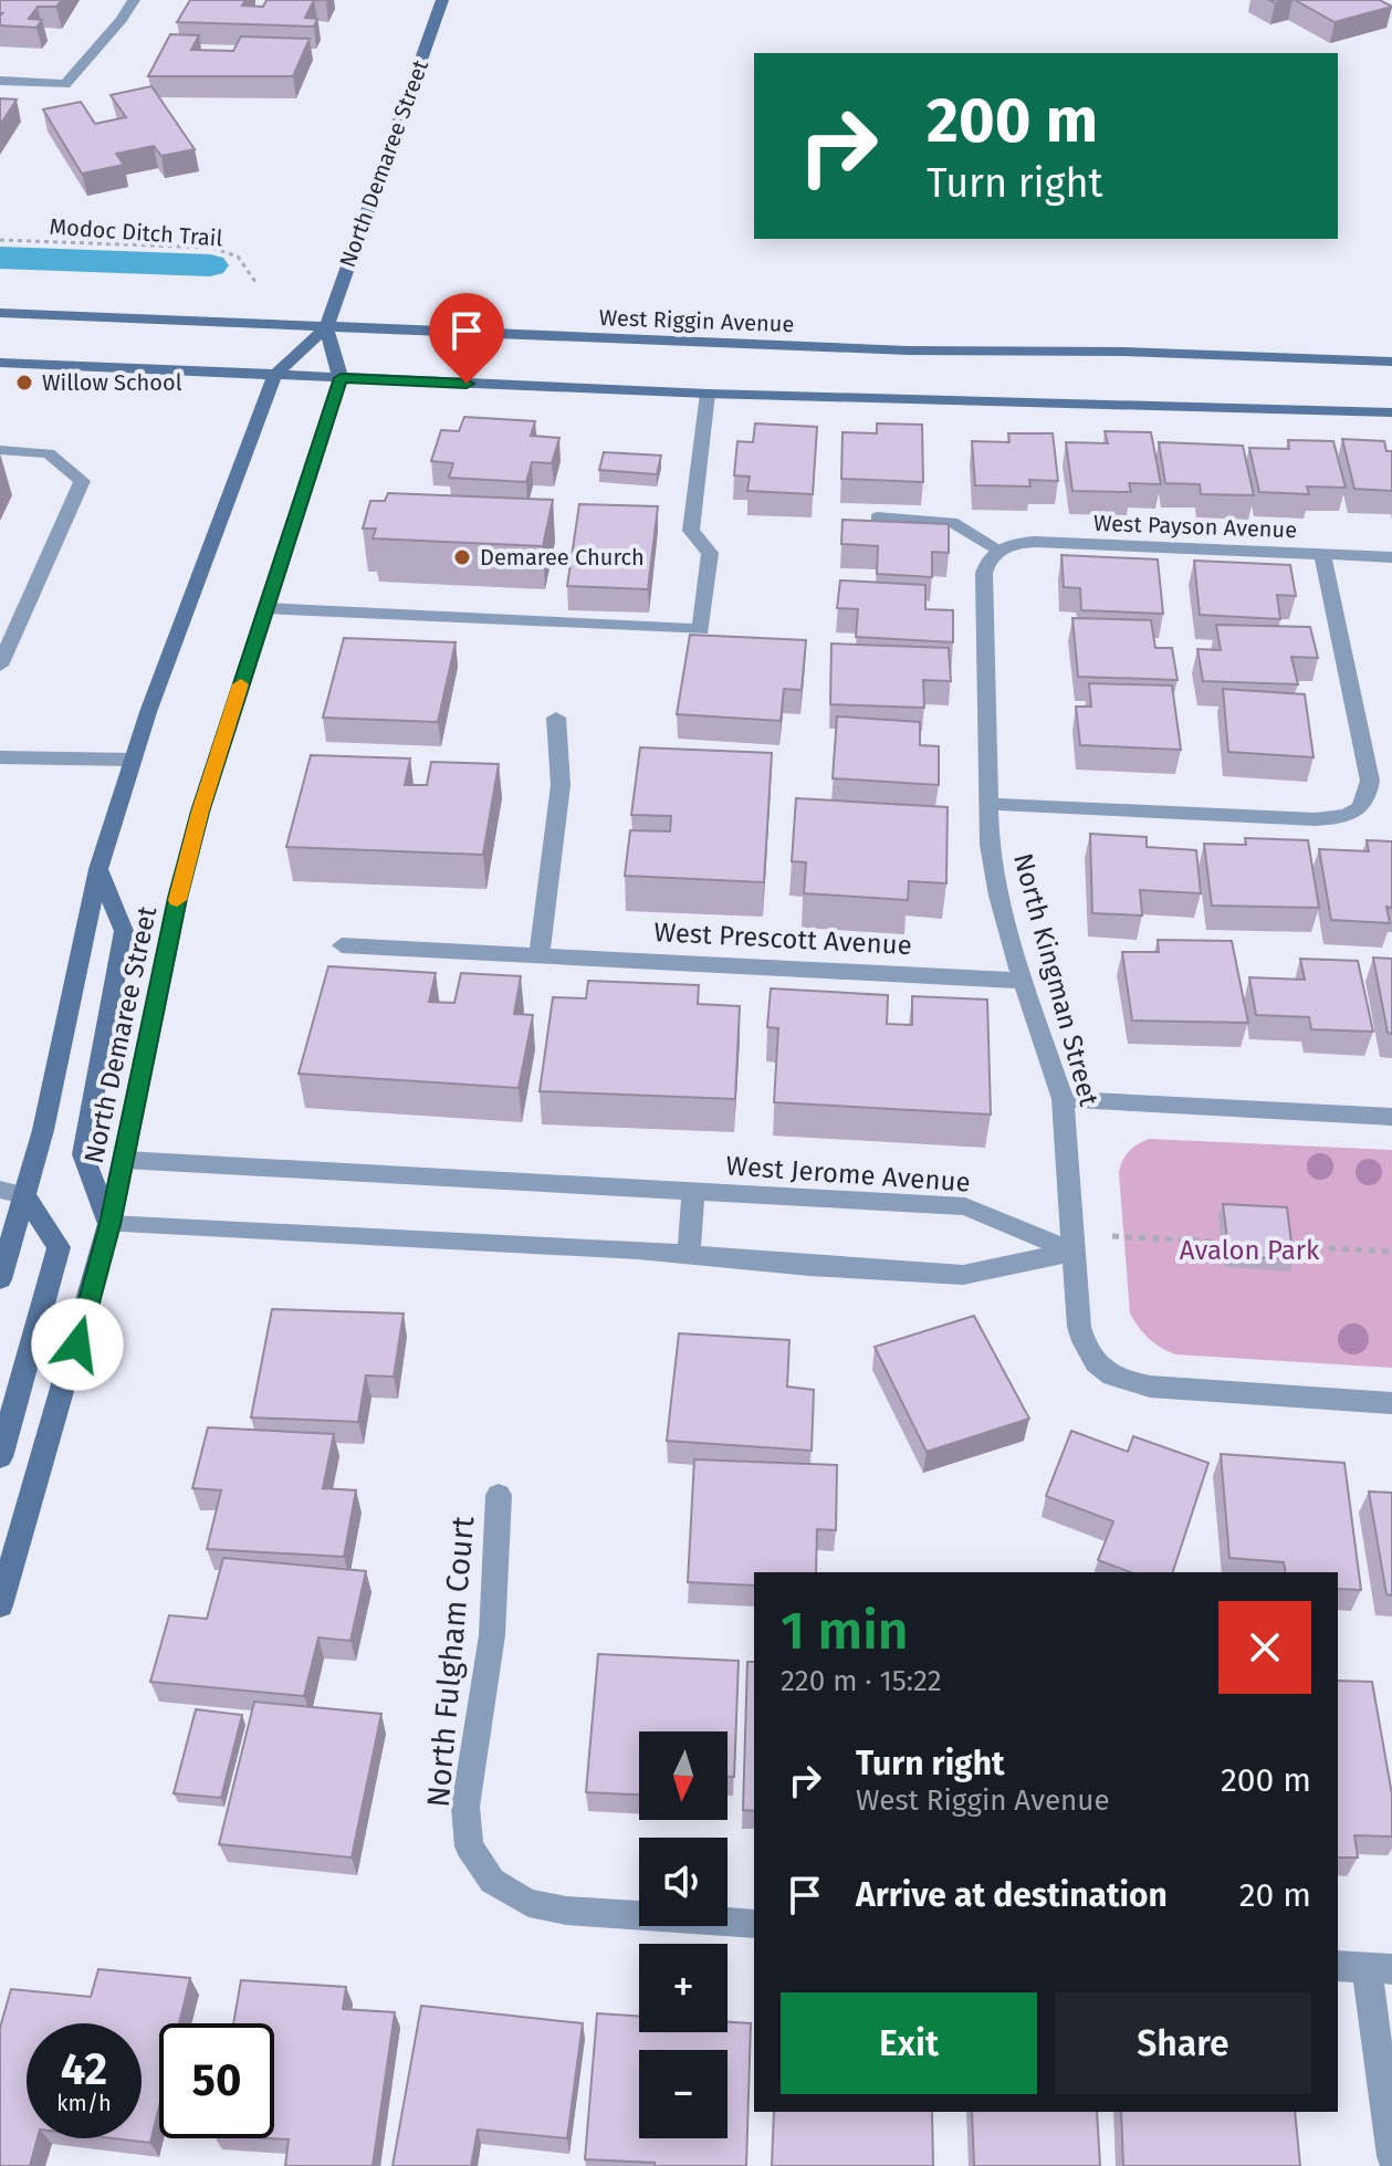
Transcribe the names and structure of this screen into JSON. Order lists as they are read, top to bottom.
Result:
{
  "streets": {
    "main road": ["North Demaree Street", "West Riggin Avenue"],
    "street": [
      "West Payson Avenue",
      "West Prescott Avenue",
      "North Kingman Street",
      "West Jerome Avenue",
      "North Fulgham Court"
    ],
    "path": ["Modoc Ditch Trail"]
  },
  "crossings": [
    ["North Demaree Street", "West Riggin Avenue"],
    ["North Demaree Street", "West Jerome Avenue"],
    ["West Payson Avenue", "North Kingman Street"],
    ["West Prescott Avenue", "North Kingman Street"],
    ["North Kingman Street", "West Jerome Avenue"]
  ],
  "parks": ["Avalon Park"],
  "places": ["Willow School", "Demaree Church"],
  "north": "bottom",
  "page": {
    "turn": ["200 m", "Turn right"],
    "heading": ["1 min", "220 m · 15:22"],
    "list": [
      {
        "name": "Turn right",
        "note": "West Riggin Avenue",
        "value": "200 m"
      },
      {
        "name": "Arrive at destination",
        "value": "20 m"
      }
    ],
    "map_buttons": ["+", "−"],
    "buttons": ["Exit", "Share"],
    "speed": "42 km/h",
    "limit": "50"
  }
}
